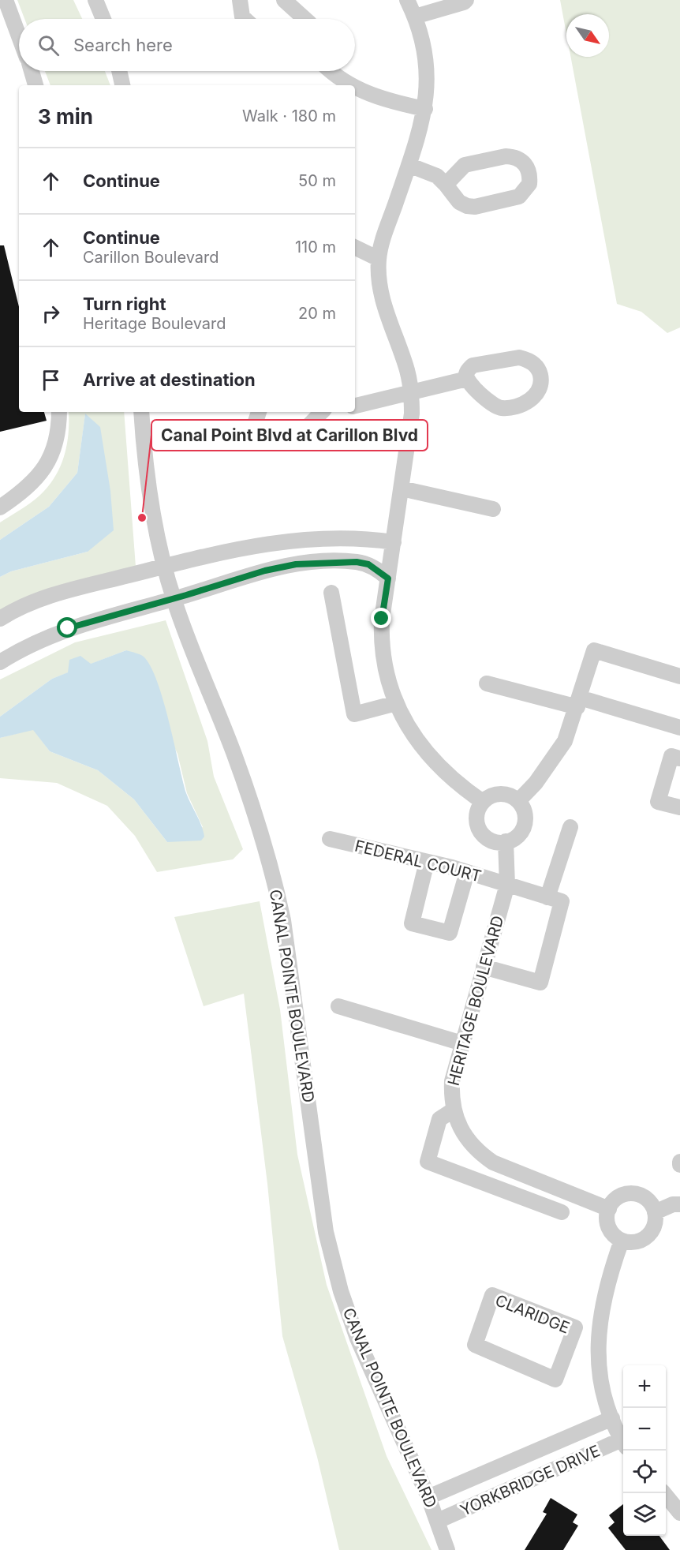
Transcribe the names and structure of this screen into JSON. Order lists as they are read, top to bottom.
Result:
{
  "streets": {
    "street": [
      "FEDERAL COURT",
      "CANAL POINTE BOULEVARD",
      "HERITAGE BOULEVARD",
      "CLARIDGE",
      "YORKBRIDGE DRIVE"
    ]
  },
  "crossings": [
    ["FEDERAL COURT", "HERITAGE BOULEVARD"],
    ["CANAL POINTE BOULEVARD", "YORKBRIDGE DRIVE"]
  ],
  "places": ["Canal Point Blvd at Carillon Blvd"],
  "north": "bottom right",
  "page": {
    "search": "Search here",
    "heading": ["3 min", "Walk · 180 m"],
    "list": [
      ["Continue", "50 m"],
      ["Continue", "Carillon Boulevard", "110 m"],
      ["Turn right", "Heritage Boulevard", "20 m"],
      "Arrive at destination"
    ],
    "map_buttons": ["+", "−"]
  }
}
